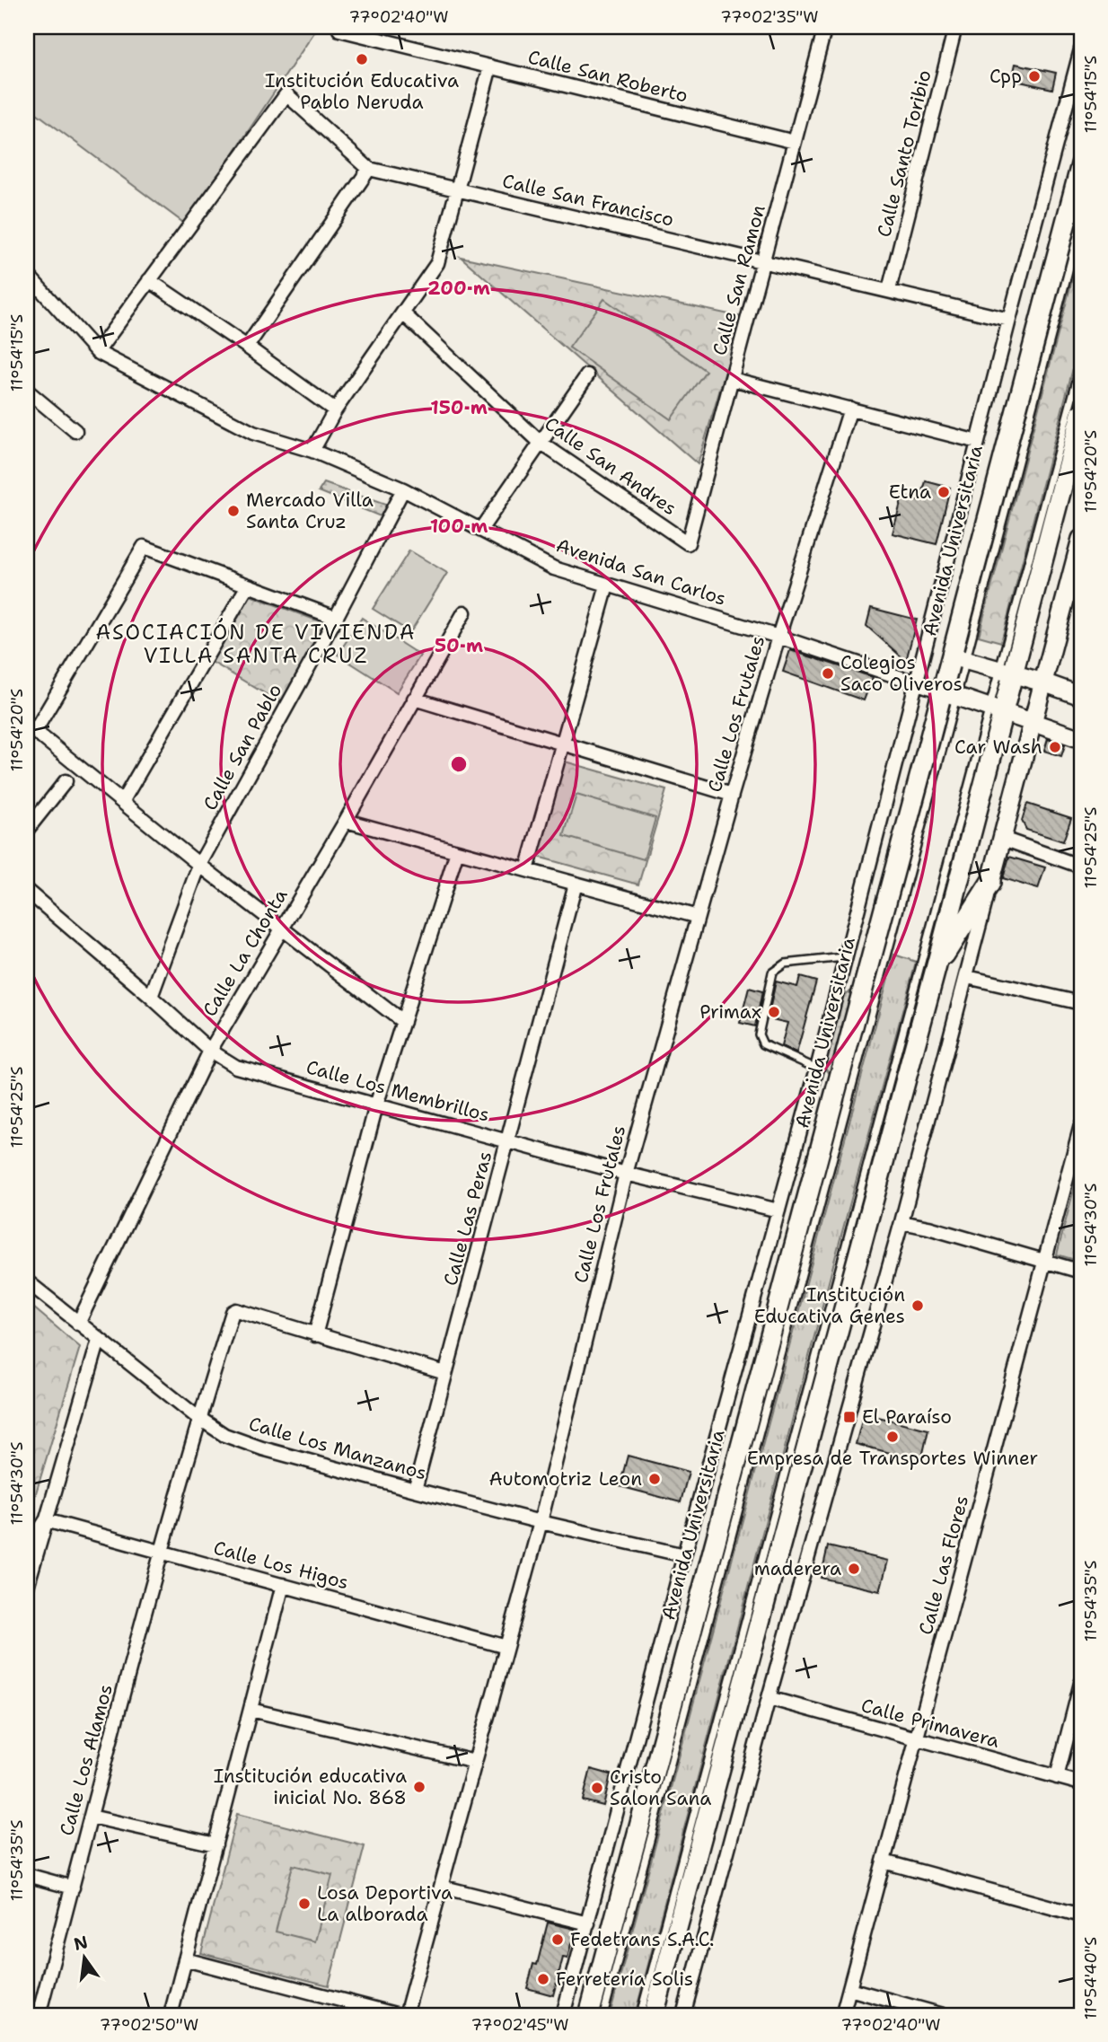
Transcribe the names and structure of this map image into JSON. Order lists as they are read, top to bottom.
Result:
{
  "streets": {
    "main road": ["Avenida Universitaria"],
    "street": [
      "Calle San Roberto",
      "Calle Santo Toribio",
      "Calle San Francisco",
      "Calle San Ramon",
      "Calle San Andres",
      "Avenida San Carlos",
      "Calle Los Frutales",
      "Calle San Pablo",
      "Calle La Chonta",
      "Calle Los Membrillos",
      "Calle Las Peras",
      "Calle Los Manzanos",
      "Calle Los Higos",
      "Calle Las Flores",
      "Calle Primavera",
      "Calle Los Alamos"
    ]
  },
  "crossings": [
    ["Calle San Roberto", "Calle San Ramon"],
    ["Calle Santo Toribio", "Calle San Francisco"],
    ["Calle San Francisco", "Calle San Ramon"],
    ["Calle San Francisco", "Avenida Universitaria"],
    ["Calle San Ramon", "Calle San Andres"],
    ["Avenida Universitaria", "Avenida San Carlos"],
    ["Avenida Universitaria", "Calle Los Membrillos"],
    ["Avenida Universitaria", "Calle Los Manzanos"],
    ["Avenida San Carlos", "Calle Los Frutales"],
    ["Avenida San Carlos", "Calle San Pablo"],
    ["Calle Los Frutales", "Calle Los Membrillos"],
    ["Calle Los Frutales", "Calle Los Manzanos"],
    ["Calle Los Frutales", "Calle Los Higos"],
    ["Calle San Pablo", "Calle Los Membrillos"],
    ["Calle La Chonta", "Calle Los Membrillos"],
    ["Calle La Chonta", "Calle Los Manzanos"],
    ["Calle Los Membrillos", "Calle Las Peras"],
    ["Calle Las Peras", "Calle Los Manzanos"],
    ["Calle Los Manzanos", "Calle Los Alamos"],
    ["Calle Los Higos", "Calle Los Alamos"],
    ["Calle Las Flores", "Calle Primavera"]
  ],
  "districts": ["ASOCIACIÓN DE VIVIENDA VILLA SANTA CRUZ"],
  "places": {
    "other": [
      "Institución Educativa Pablo Neruda",
      "Cpp",
      "Etna",
      "Mercado Villa Santa Cruz",
      "Colegios Saco Oliveros",
      "Car Wash",
      "Primax",
      "Institución Educativa Genes",
      "Empresa de Transportes Winner",
      "Automotriz Leon",
      "maderera",
      "Institución educativa inicial No. 868",
      "Cristo Salon Sana",
      "Losa Deportiva La alborada",
      "Fedetrans S.A.C.",
      "Ferretería Solis"
    ],
    "transit": ["El Paraíso"]
  },
  "north": "top",
  "coordinates": [
    "77°02'40\"W",
    "77°02'35\"W",
    "11°54'15\"S",
    "11°54'20\"S",
    "11°54'25\"S",
    "11°54'30\"S",
    "11°54'35\"S",
    "11°54'40\"S",
    "77°02'50\"W",
    "77°02'45\"W"
  ],
  "rings": [
    "200 m",
    "150 m",
    "100 m",
    "50 m"
  ]
}
